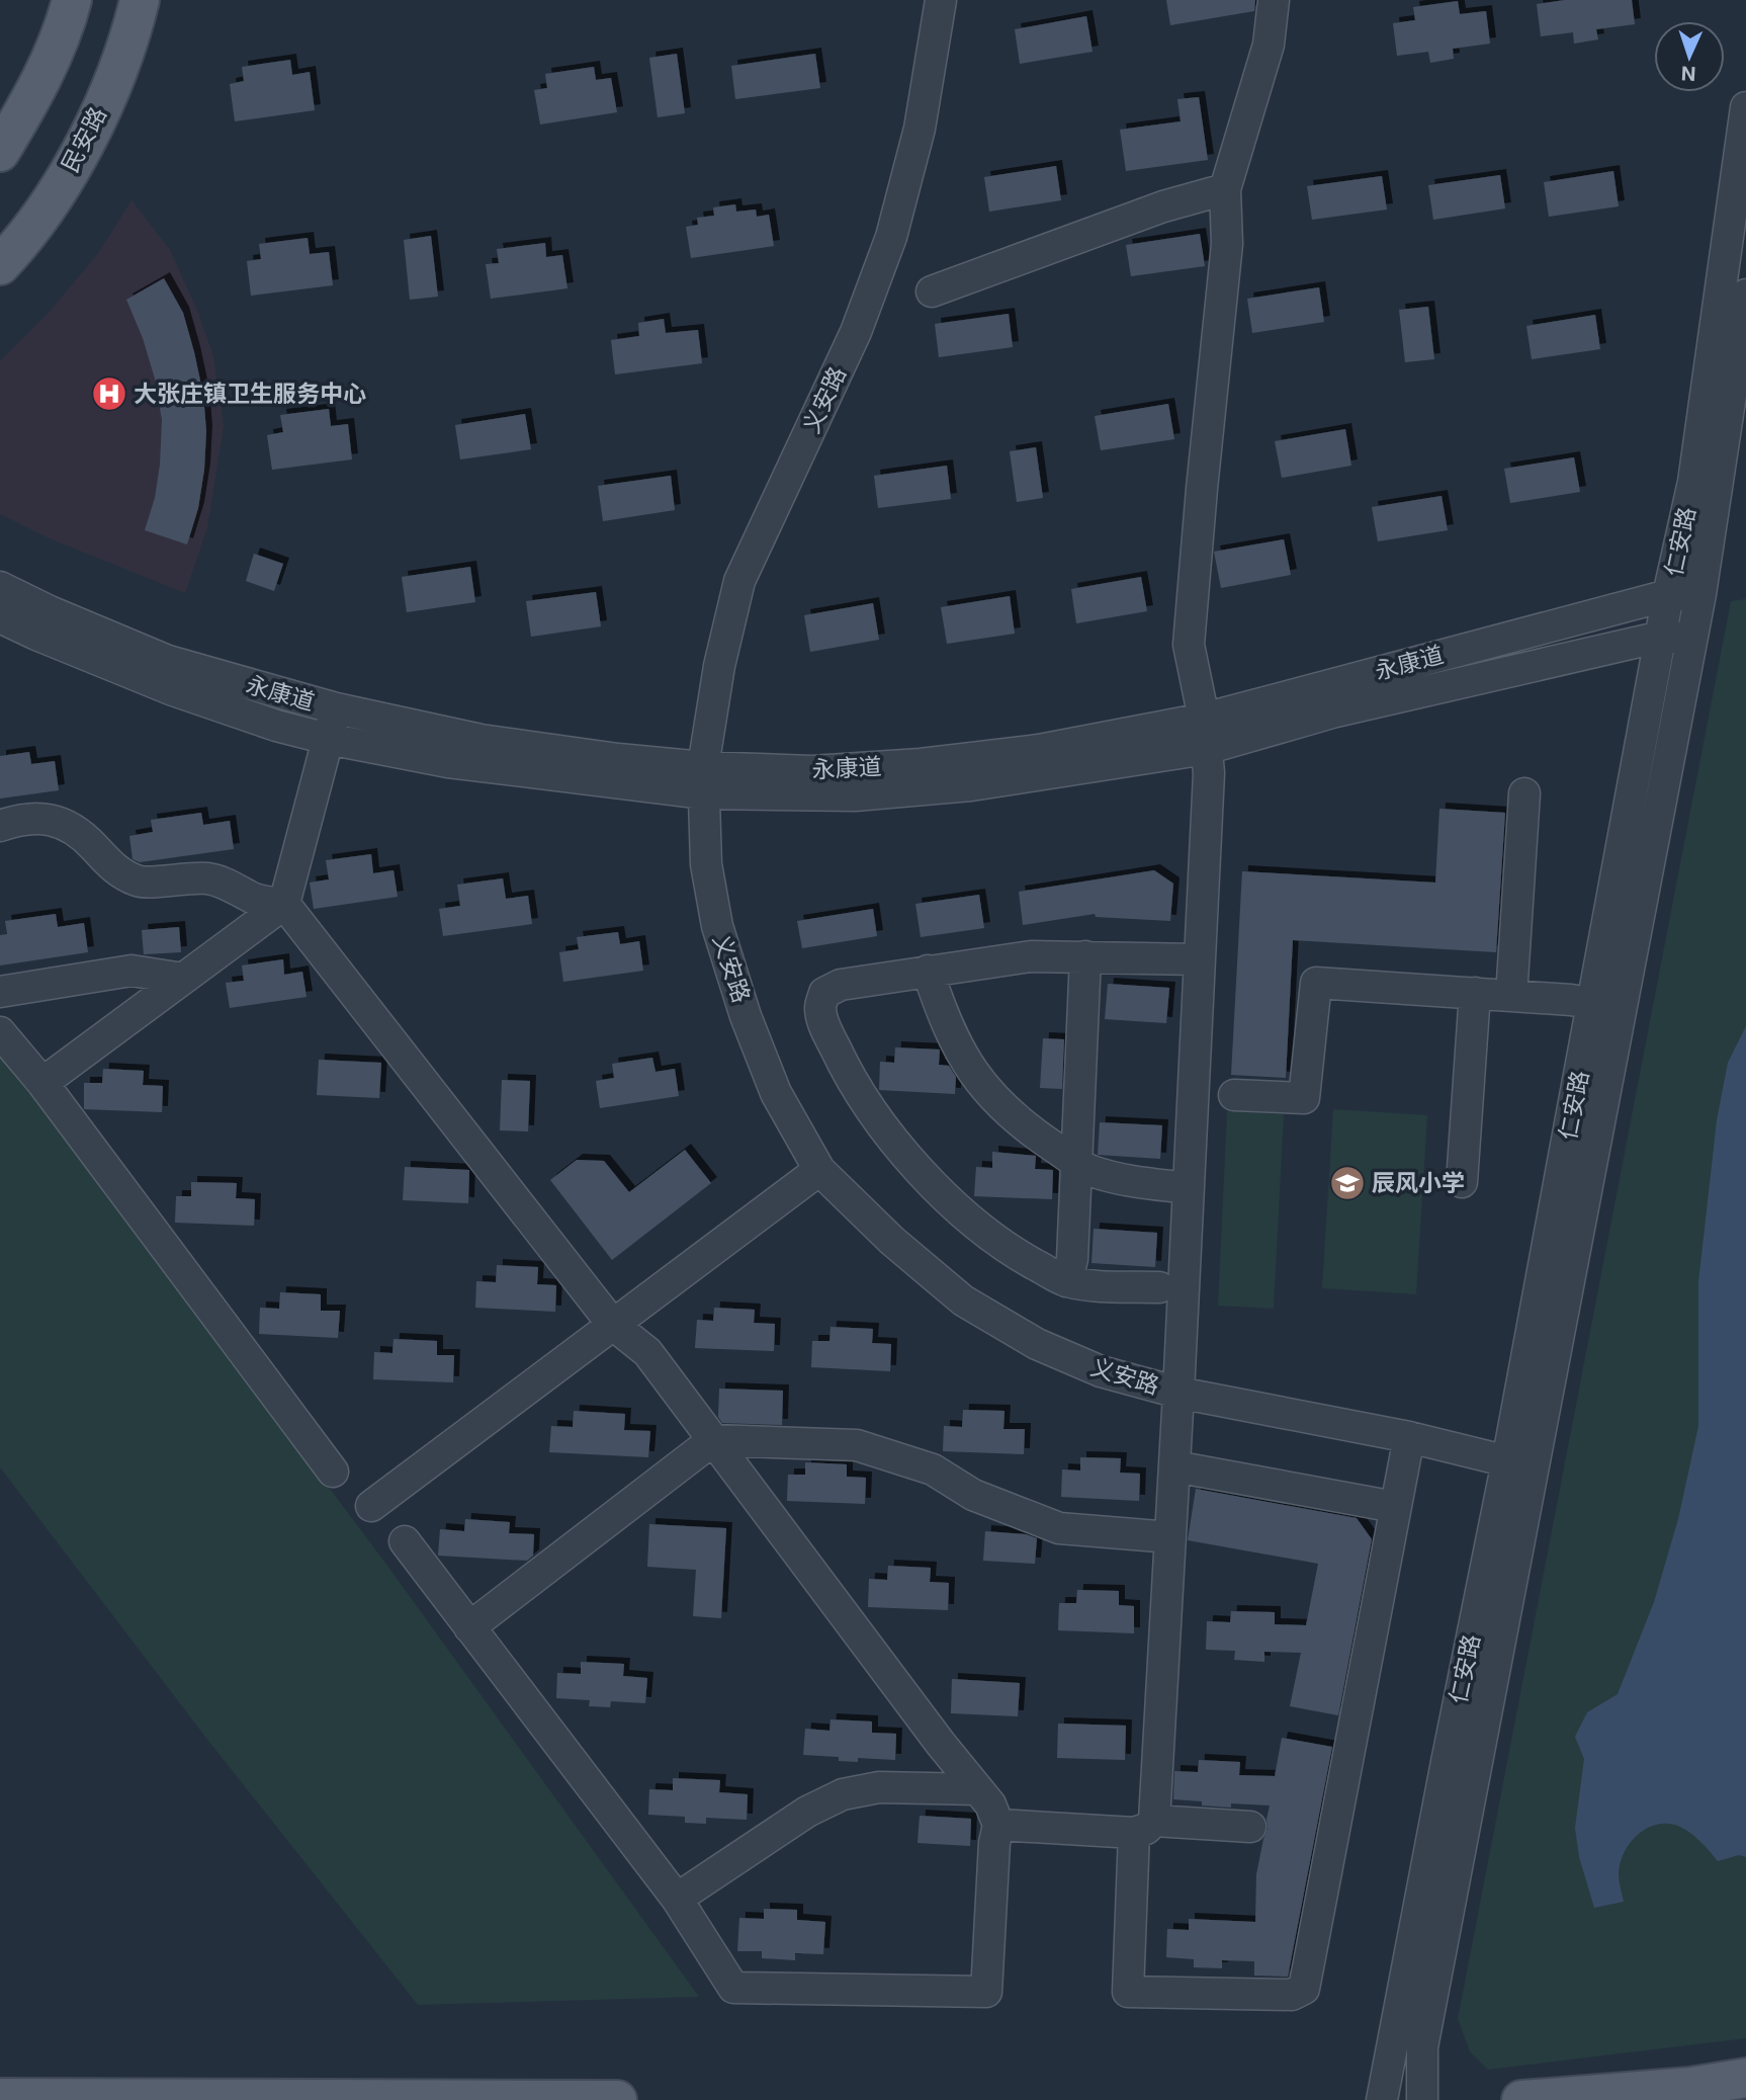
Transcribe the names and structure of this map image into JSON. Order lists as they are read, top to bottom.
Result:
{
  "streets": {
    "main road": ["民安路"],
    "street": ["义安路", "仁安路", "永康道"]
  },
  "crossings": [
    ["义安路", "仁安路"],
    ["义安路", "永康道"],
    ["仁安路", "永康道"]
  ],
  "places": {
    "hospital": ["大张庄镇卫生服务中心"],
    "school or university": ["辰风小学"]
  },
  "north": "bottom"
}
